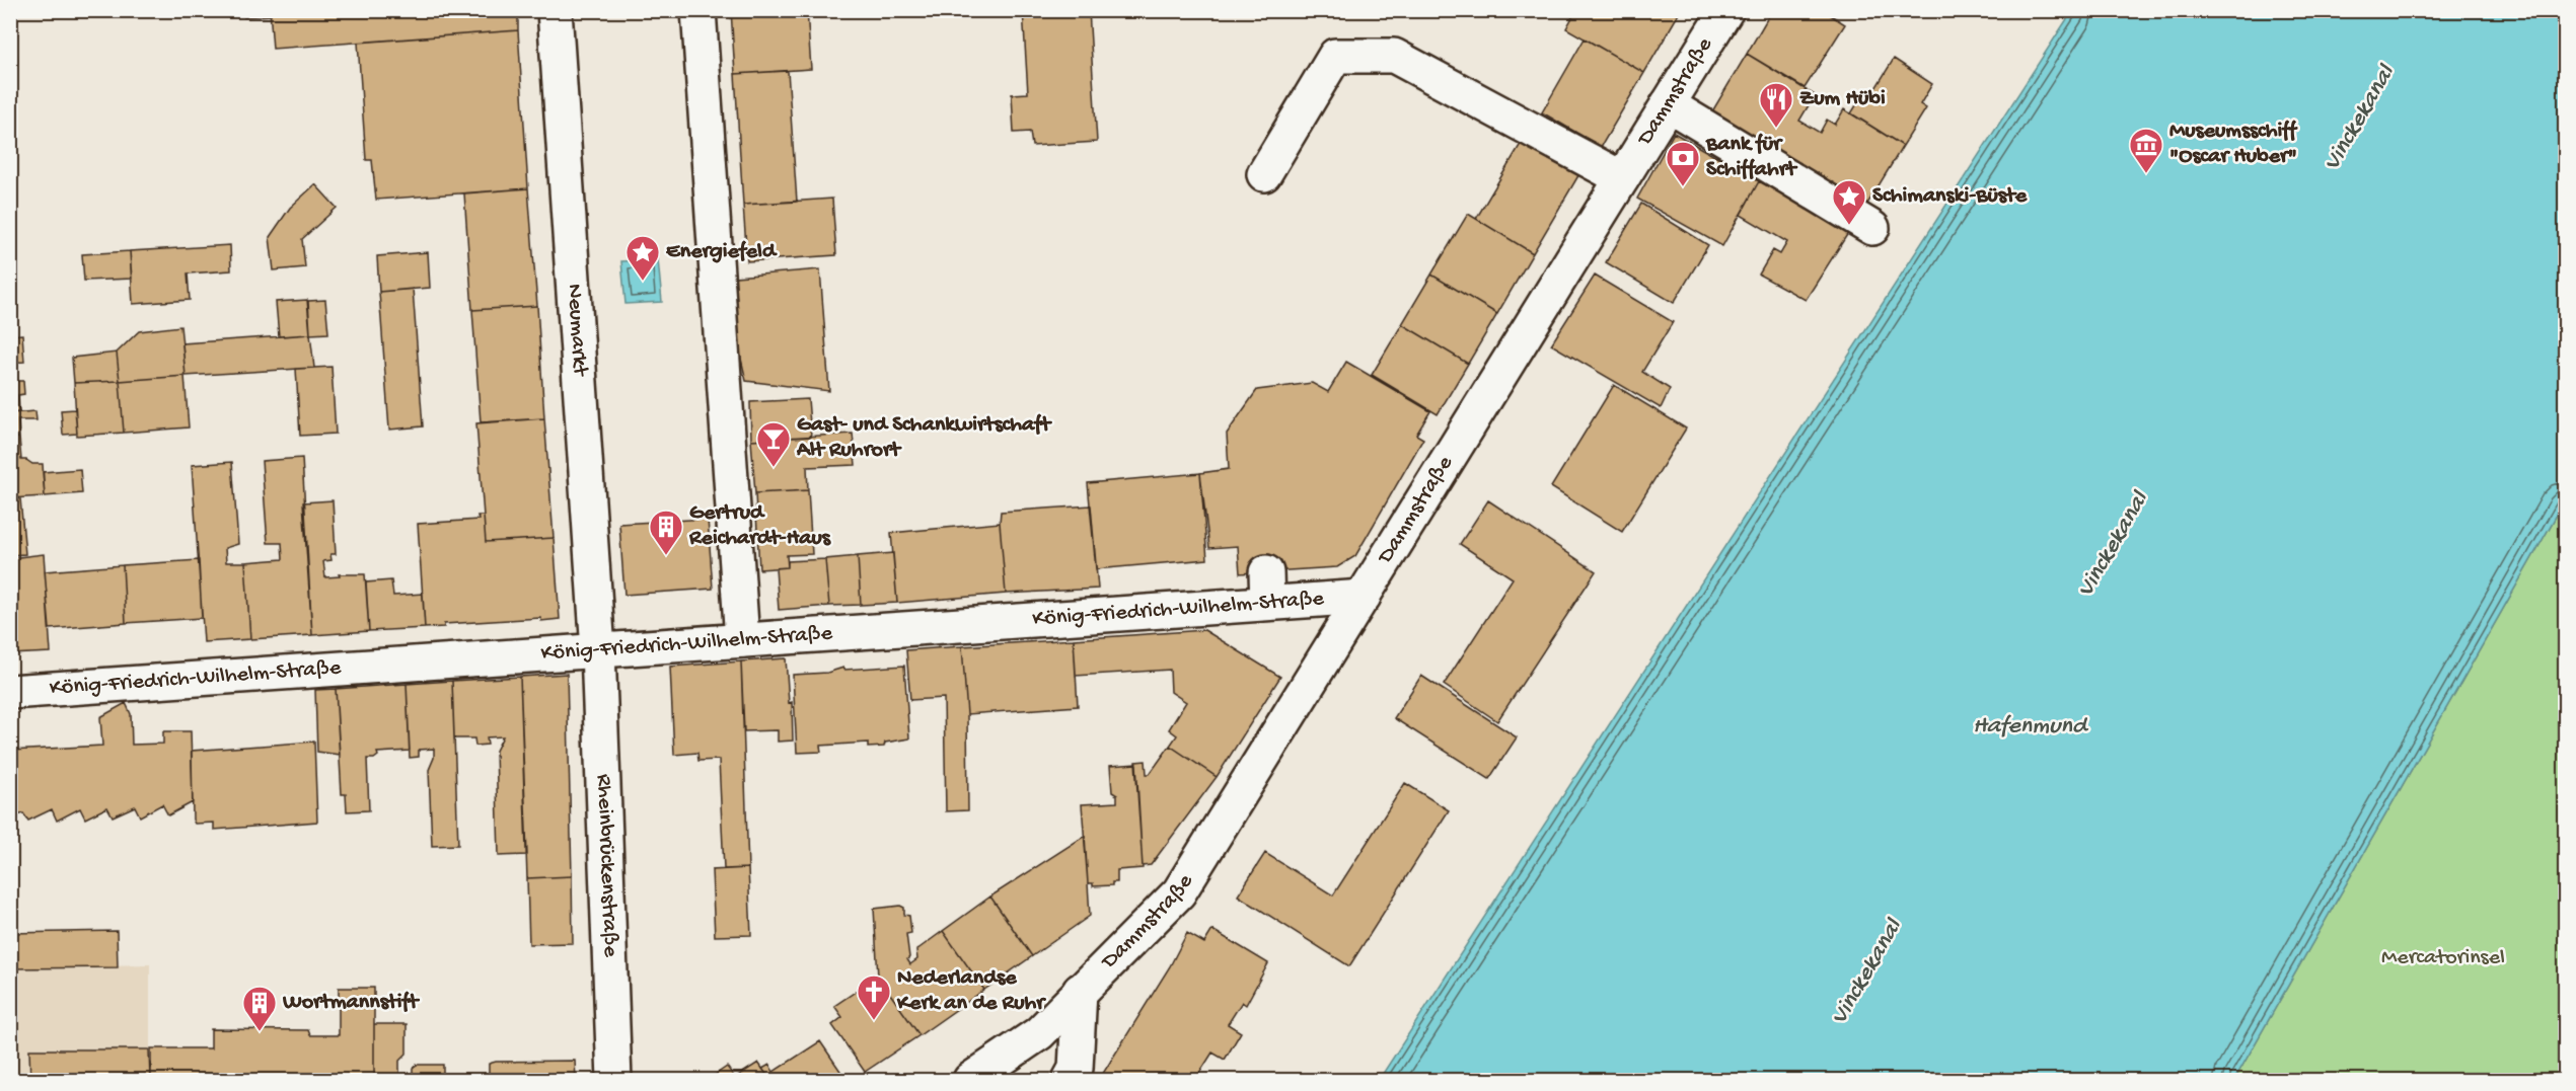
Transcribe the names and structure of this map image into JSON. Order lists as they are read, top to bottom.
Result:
{
  "streets": {
    "street": [
      "Dammstraße",
      "Neumarkt",
      "König-Friedrich-Wilhelm-Straße",
      "Rheinbrückenstraße"
    ]
  },
  "crossings": [
    ["Dammstraße", "König-Friedrich-Wilhelm-Straße"],
    ["Neumarkt", "König-Friedrich-Wilhelm-Straße"],
    ["Neumarkt", "Rheinbrückenstraße"],
    ["König-Friedrich-Wilhelm-Straße", "Rheinbrückenstraße"]
  ],
  "water": ["Vinckekanal", "Hafenmund"],
  "parks": ["Mercatorinsel"],
  "places": {
    "restaurant": ["Zum Hübi"],
    "museum": ["Museumsschiff \"Oscar Huber\""],
    "bank": ["Bank für Schiffahrt"],
    "place": ["Schimanski-Büste", "Energiefeld"],
    "bar": ["Gast- und Schankwirtschaft Alt Ruhrort"],
    "building": ["Gertrud Reichardt-Haus", "Wortmannstift"],
    "church": ["Nederlandse Kerk an de Ruhr"]
  }
}
